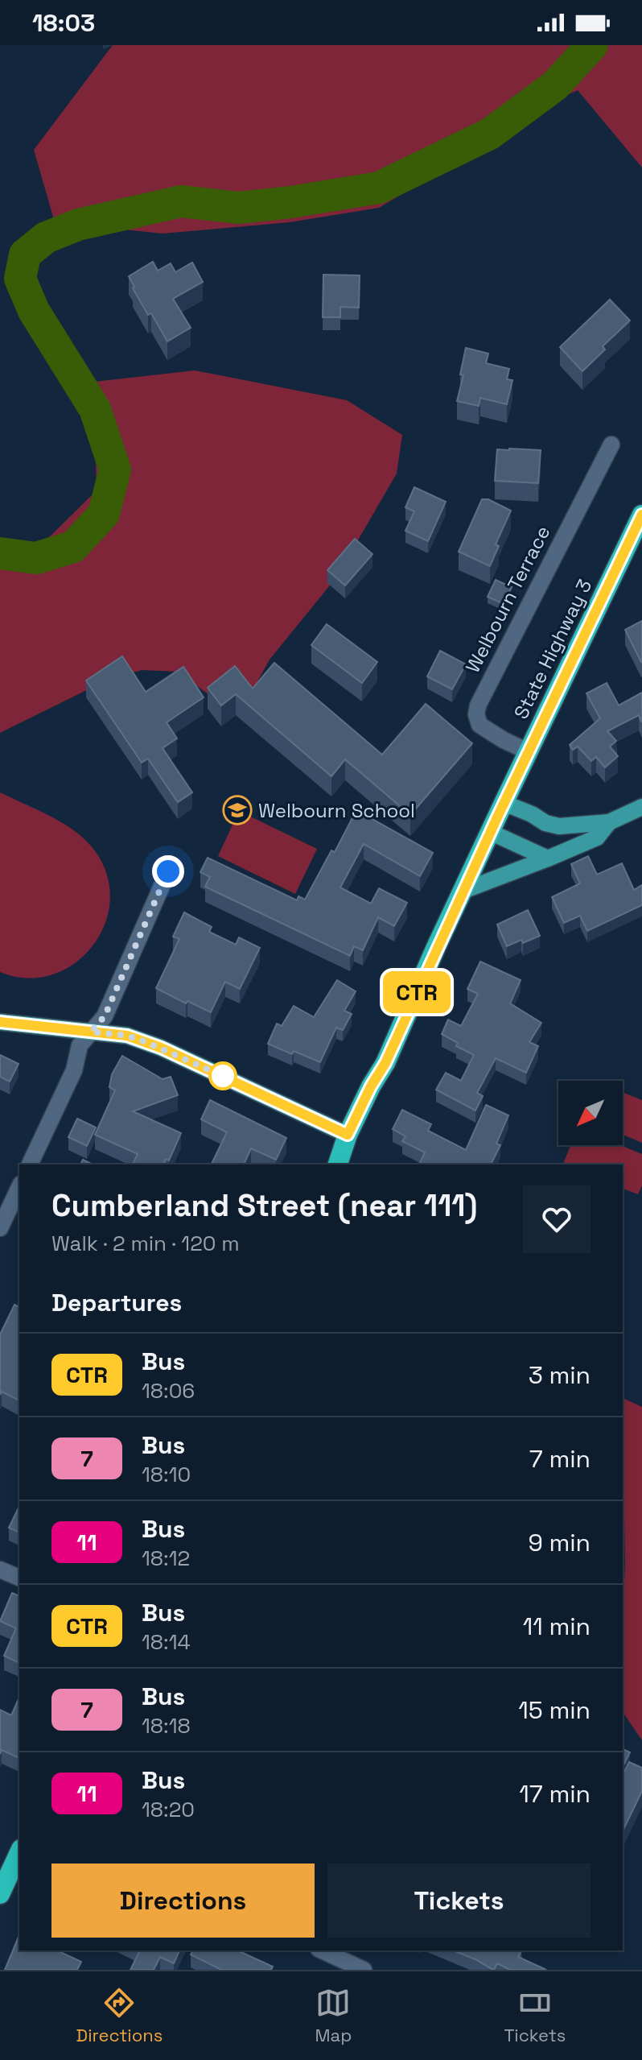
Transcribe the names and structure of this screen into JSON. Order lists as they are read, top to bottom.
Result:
{
  "streets": {
    "highway": ["State Highway 3"],
    "street": ["Welbourn Terrace"]
  },
  "crossings": [
    ["Welbourn Terrace", "State Highway 3"]
  ],
  "places": {
    "school or university": ["Welbourn School"]
  },
  "lines": ["bus line CTR"],
  "north": "bottom left",
  "page": {
    "status": "18:03",
    "on_map": "CTR",
    "heading": [
      ["Cumberland Street (near 111)", "Walk · 2 min · 120 m"],
      "Departures"
    ],
    "list": [
      {
        "mark": "CTR",
        "name": "Bus",
        "note": "18:06",
        "value": "3 min"
      },
      {
        "mark": "7",
        "name": "Bus",
        "note": "18:10",
        "value": "7 min"
      },
      {
        "mark": "11",
        "name": "Bus",
        "note": "18:12",
        "value": "9 min"
      },
      {
        "mark": "CTR",
        "name": "Bus",
        "note": "18:14",
        "value": "11 min"
      },
      {
        "mark": "7",
        "name": "Bus",
        "note": "18:18",
        "value": "15 min"
      },
      {
        "mark": "11",
        "name": "Bus",
        "note": "18:20",
        "value": "17 min"
      }
    ],
    "buttons": ["Directions", "Tickets"],
    "tabs": ["Directions", "Map", "Tickets"]
  }
}
